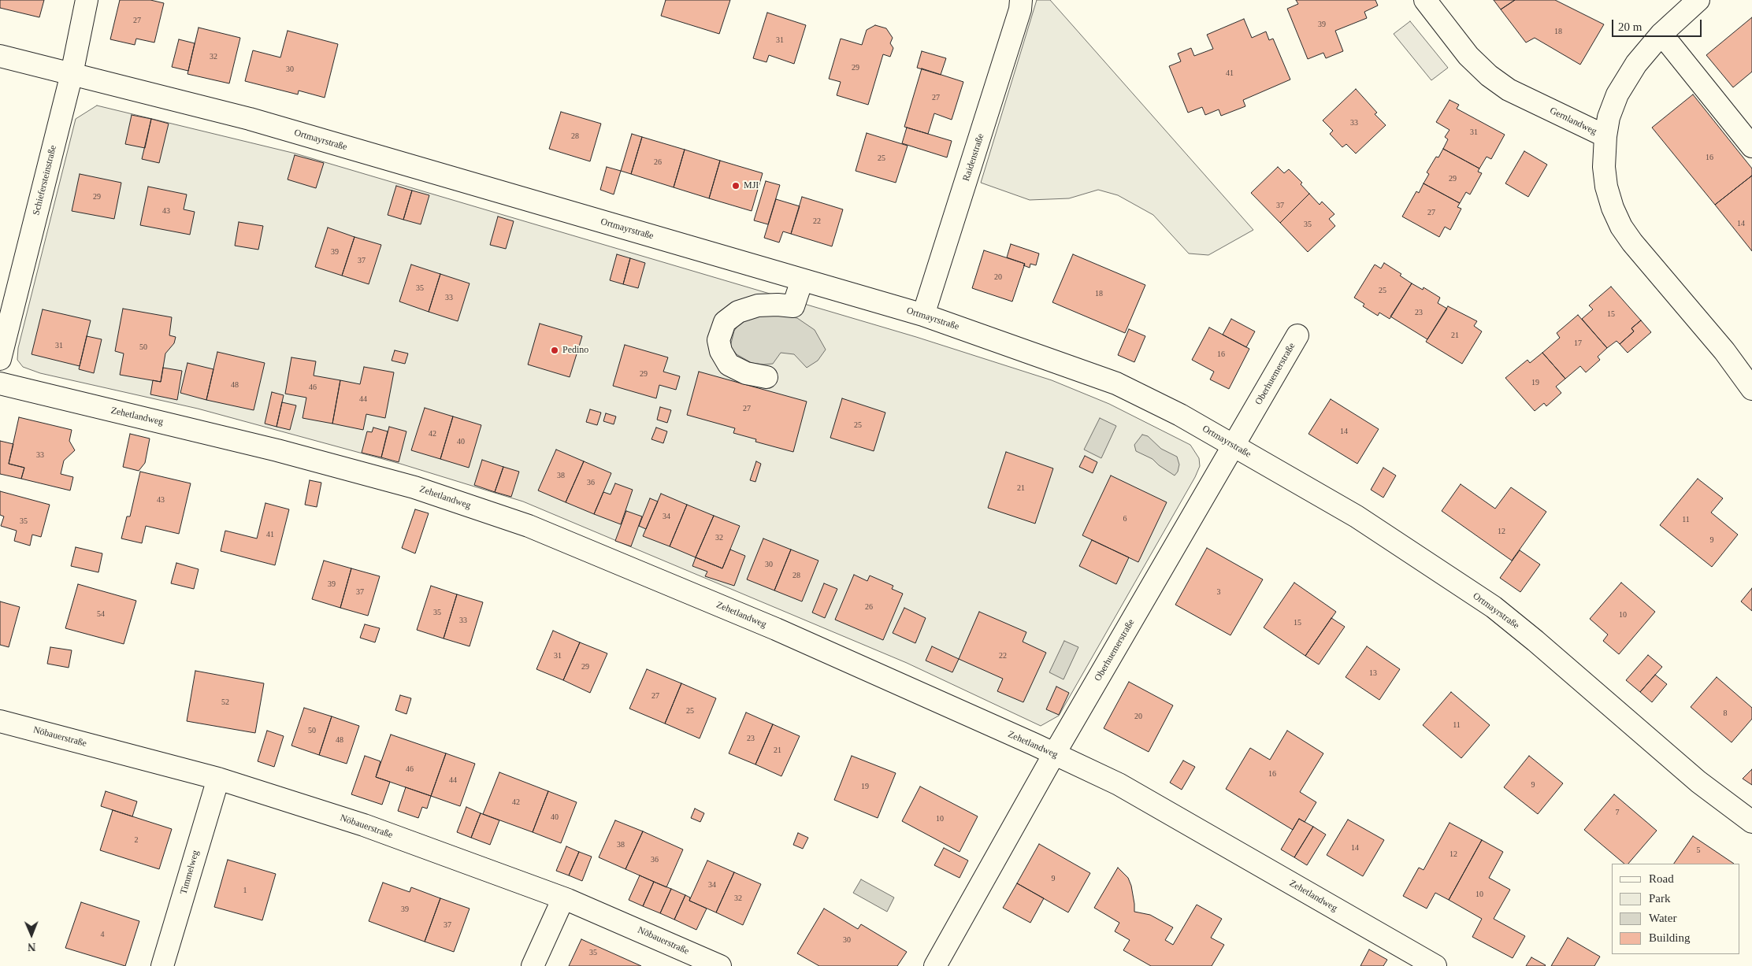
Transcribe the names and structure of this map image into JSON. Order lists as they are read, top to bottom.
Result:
{
  "streets": {
    "street": [
      "Gernlandweg",
      "Ortmayrstraße",
      "Raidenstraße",
      "Schiefersteinstraße",
      "Oberhuemerstraße",
      "Zehetlandweg",
      "Nöbauerstraße",
      "Timmelweg"
    ]
  },
  "crossings": [
    ["Ortmayrstraße", "Raidenstraße"],
    ["Ortmayrstraße", "Schiefersteinstraße"],
    ["Ortmayrstraße", "Oberhuemerstraße"],
    ["Oberhuemerstraße", "Zehetlandweg"],
    ["Nöbauerstraße", "Timmelweg"]
  ],
  "places": ["MJI", "Pedino"],
  "house_numbers": [
    "27",
    "39",
    "18",
    "31",
    "32",
    "29",
    "30",
    "41",
    "27",
    "33",
    "31",
    "28",
    "16",
    "25",
    "26",
    "29",
    "29",
    "37",
    "43",
    "27",
    "22",
    "14",
    "35",
    "39",
    "37",
    "20",
    "35",
    "25",
    "18",
    "33",
    "23",
    "15",
    "21",
    "17",
    "31",
    "50",
    "16",
    "29",
    "19",
    "48",
    "46",
    "44",
    "27",
    "25",
    "14",
    "42",
    "40",
    "33",
    "38",
    "36",
    "21",
    "43",
    "34",
    "6",
    "11",
    "35",
    "12",
    "41",
    "32",
    "9",
    "30",
    "28",
    "39",
    "37",
    "3",
    "26",
    "35",
    "54",
    "10",
    "33",
    "15",
    "31",
    "22",
    "29",
    "13",
    "27",
    "52",
    "25",
    "8",
    "20",
    "11",
    "50",
    "23",
    "48",
    "21",
    "46",
    "16",
    "44",
    "9",
    "19",
    "42",
    "7",
    "40",
    "10",
    "2",
    "38",
    "14",
    "5",
    "12",
    "36",
    "9",
    "34",
    "1",
    "10",
    "32",
    "39",
    "37",
    "4",
    "30",
    "35"
  ],
  "legend": [
    "Road",
    "Park",
    "Water",
    "Building"
  ],
  "scale_bar": "20 m",
  "north": "bottom"
}
